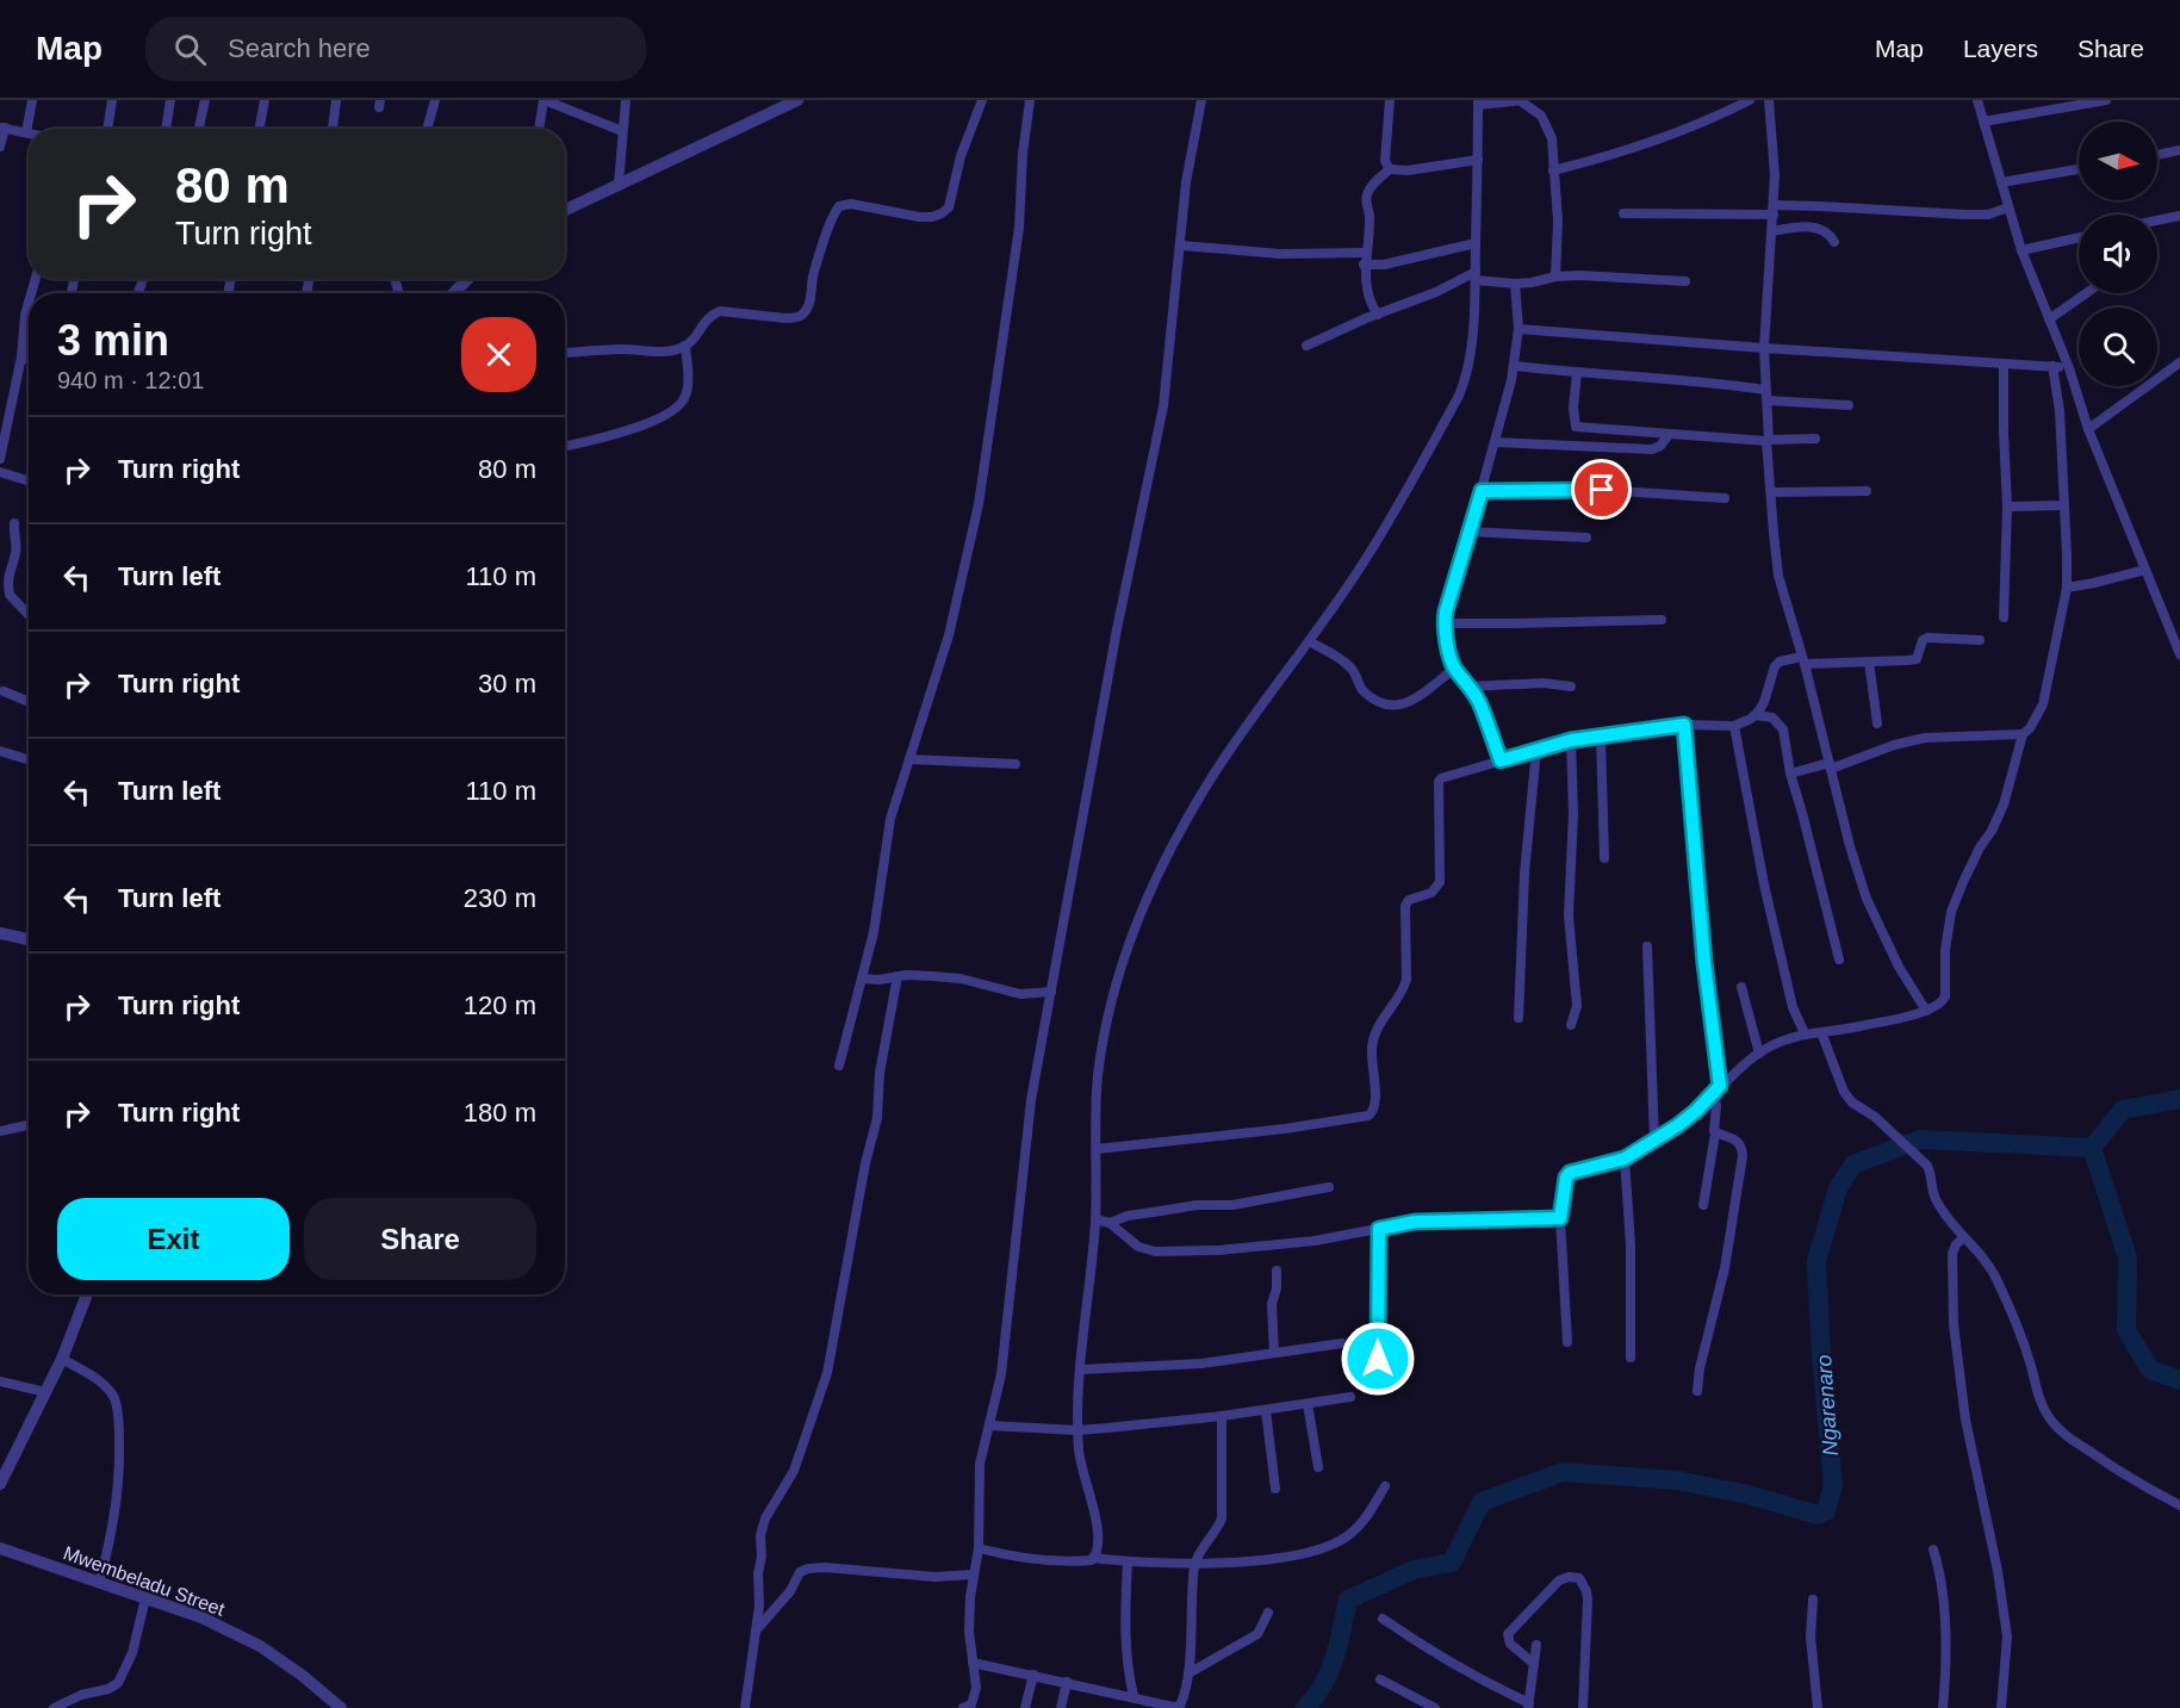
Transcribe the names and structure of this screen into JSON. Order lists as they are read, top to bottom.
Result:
{
  "streets": {
    "street": ["Mwembeladu Street"]
  },
  "water": ["Ngarenaro"],
  "north": "right",
  "page": {
    "header": "Map",
    "search": "Search here",
    "nav": ["Map", "Layers", "Share"],
    "turn": ["80 m", "Turn right"],
    "heading": ["3 min", "940 m · 12:01"],
    "list": [
      {
        "name": "Turn right",
        "value": "80 m"
      },
      {
        "name": "Turn left",
        "value": "110 m"
      },
      {
        "name": "Turn right",
        "value": "30 m"
      },
      {
        "name": "Turn left",
        "value": "110 m"
      },
      {
        "name": "Turn left",
        "value": "230 m"
      },
      {
        "name": "Turn right",
        "value": "120 m"
      },
      {
        "name": "Turn right",
        "value": "180 m"
      }
    ],
    "buttons": ["Exit", "Share"]
  }
}
